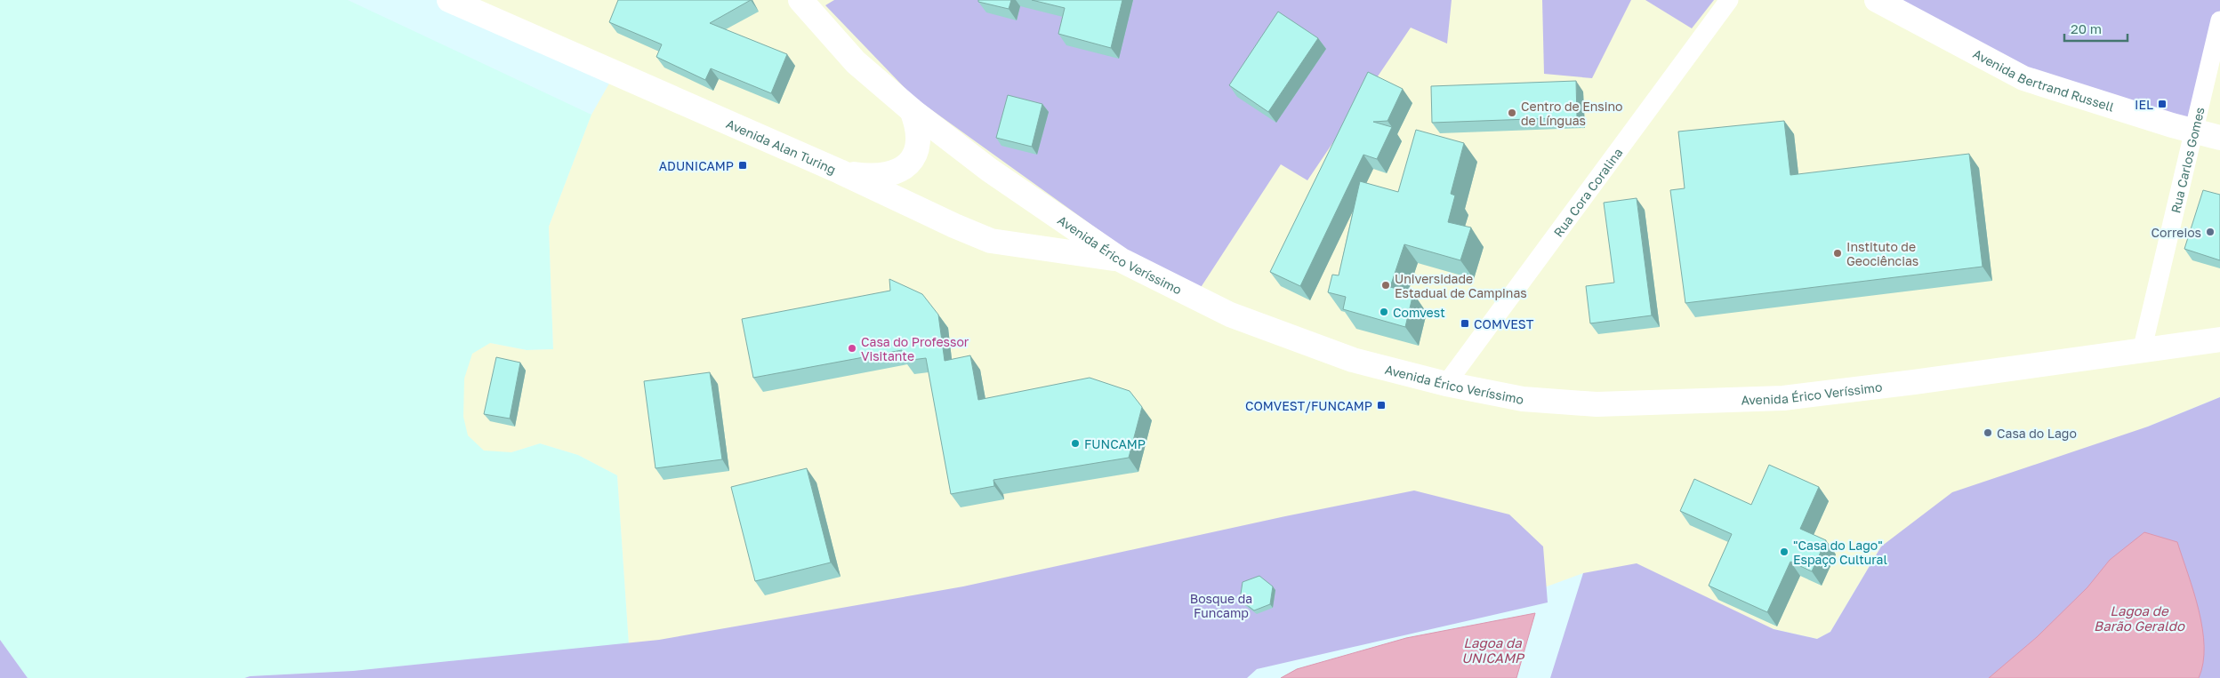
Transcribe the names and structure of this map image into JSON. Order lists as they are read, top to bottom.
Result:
{
  "streets": {
    "street": [
      "Avenida Bertrand Russell",
      "Avenida Alan Turing",
      "Rua Carlos Gomes",
      "Rua Cora Coralina",
      "Avenida Érico Veríssimo"
    ]
  },
  "crossings": [
    ["Avenida Bertrand Russell", "Rua Carlos Gomes"],
    ["Avenida Alan Turing", "Avenida Érico Veríssimo"],
    ["Rua Carlos Gomes", "Avenida Érico Veríssimo"],
    ["Rua Cora Coralina", "Avenida Érico Veríssimo"]
  ],
  "water": ["Lagoa de Barão Geraldo", "Lagoa da UNICAMP"],
  "parks": ["Bosque da Funcamp"],
  "places": {
    "transit": [
      "IEL",
      "ADUNICAMP",
      "COMVEST",
      "COMVEST/FUNCAMP"
    ],
    "other": [
      "Centro de Ensino de Línguas",
      "Correios",
      "Instituto de Geociências",
      "Universidade Estadual de Campinas",
      "Comvest",
      "Casa do Professor Visitante",
      "Casa do Lago",
      "FUNCAMP",
      "\"Casa do Lago\" Espaço Cultural"
    ]
  },
  "scale_bar": "20 m"
}
